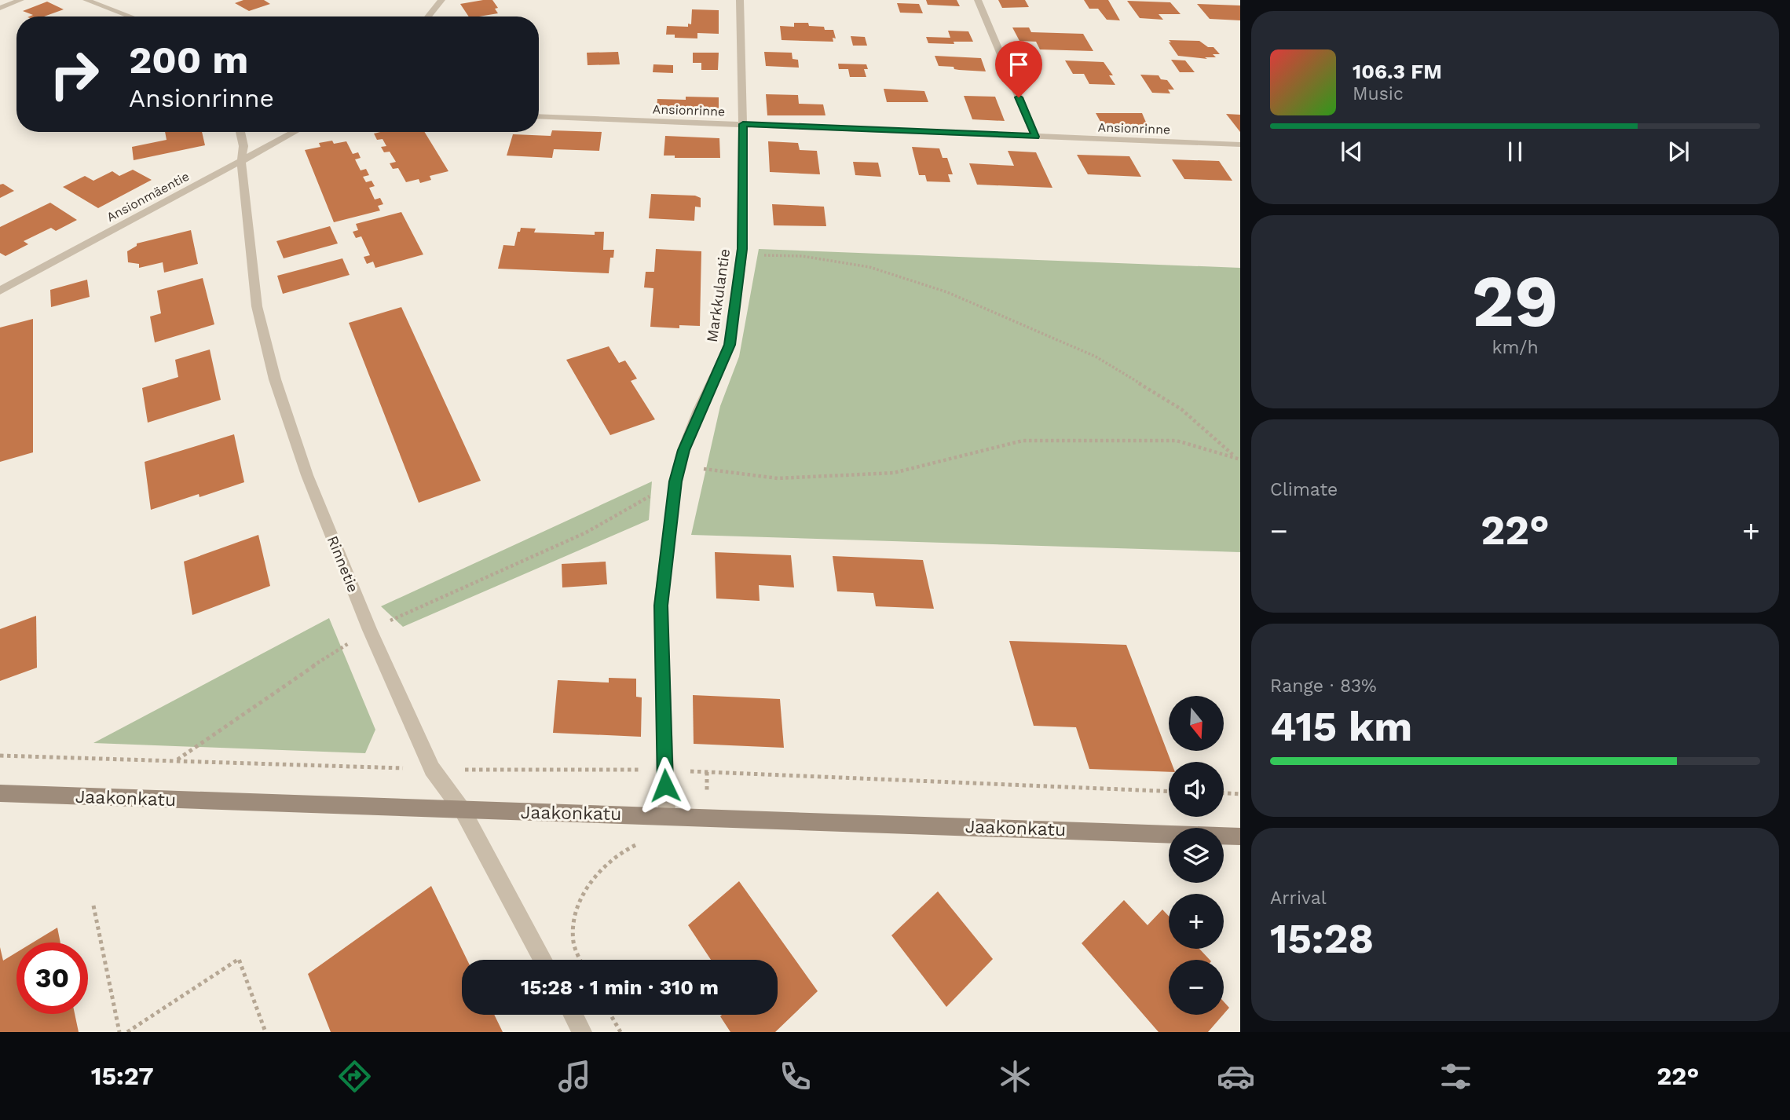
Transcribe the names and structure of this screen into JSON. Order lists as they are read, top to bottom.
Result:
{
  "streets": {
    "street": [
      "Ansionrinne",
      "Ansionmäentie",
      "Markkulantie",
      "Rinnetie",
      "Jaakonkatu"
    ]
  },
  "crossings": [
    ["Ansionrinne", "Markkulantie"],
    ["Ansionmäentie", "Rinnetie"],
    ["Markkulantie", "Jaakonkatu"],
    ["Rinnetie", "Jaakonkatu"]
  ],
  "north": "bottom",
  "page": {
    "turn": ["200 m", "Ansionrinne"],
    "song": ["106.3 FM", "Music"],
    "tile": [
      ["29", "km/h"],
      "Climate",
      ["Range · 83%", "415 km"],
      ["Arrival", "15:28"]
    ],
    "heat": ["−", "22°", "+"],
    "map_buttons": ["+", "−"],
    "limit": "30",
    "trip": "15:28 · 1 min · 310 m",
    "tabs": ["15:27", "22°"]
  }
}
